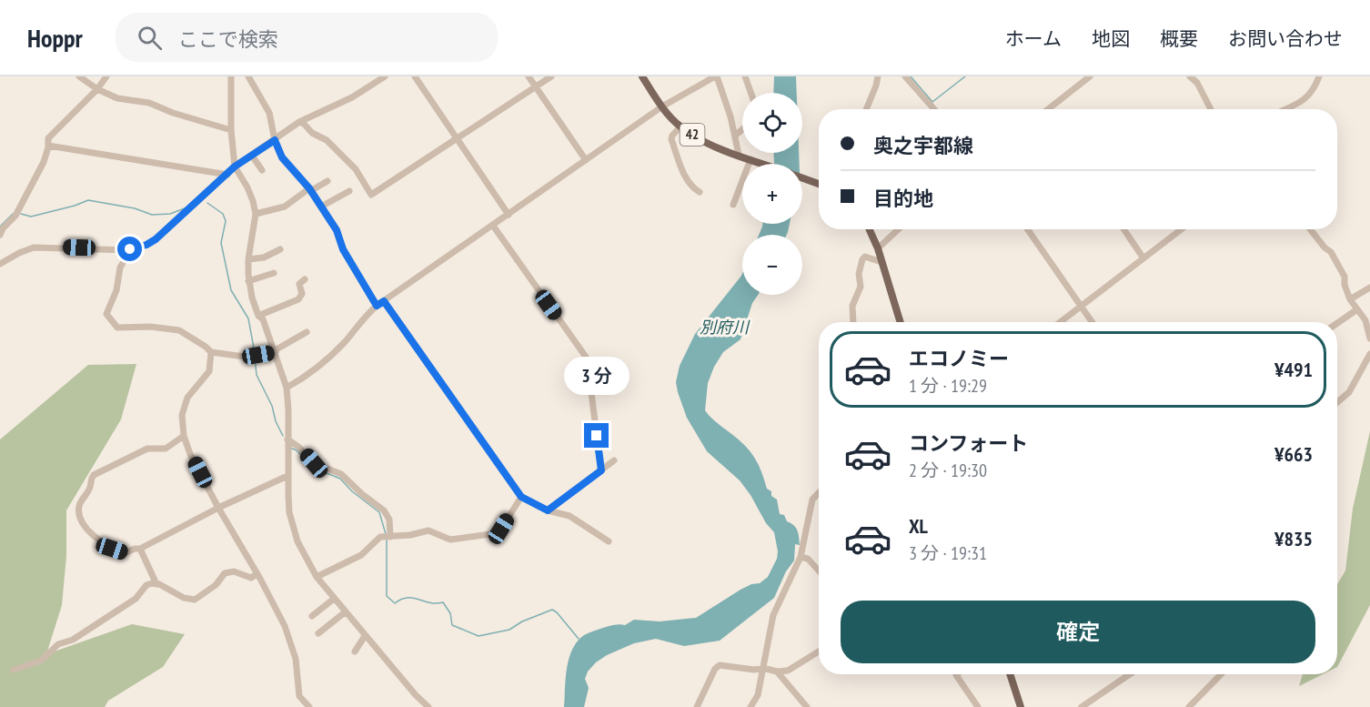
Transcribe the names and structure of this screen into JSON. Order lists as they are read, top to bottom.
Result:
{
  "streets": {
    "main road": ["42"]
  },
  "water": ["別府川"],
  "page": {
    "header": "Hoppr",
    "search": "ここで検索",
    "nav": [
      "ホーム",
      "地図",
      "概要",
      "お問い合わせ"
    ],
    "map_buttons": ["+", "−"],
    "banner": ["奥之宇都線", "目的地"],
    "list": [
      {
        "name": "エコノミー",
        "note": "1 分 · 19:29",
        "value": "¥491"
      },
      {
        "name": "コンフォート",
        "note": "2 分 · 19:30",
        "value": "¥663"
      },
      {
        "name": "XL",
        "note": "3 分 · 19:31",
        "value": "¥835"
      }
    ],
    "bubble": "3 分",
    "buttons": "確定"
  }
}
